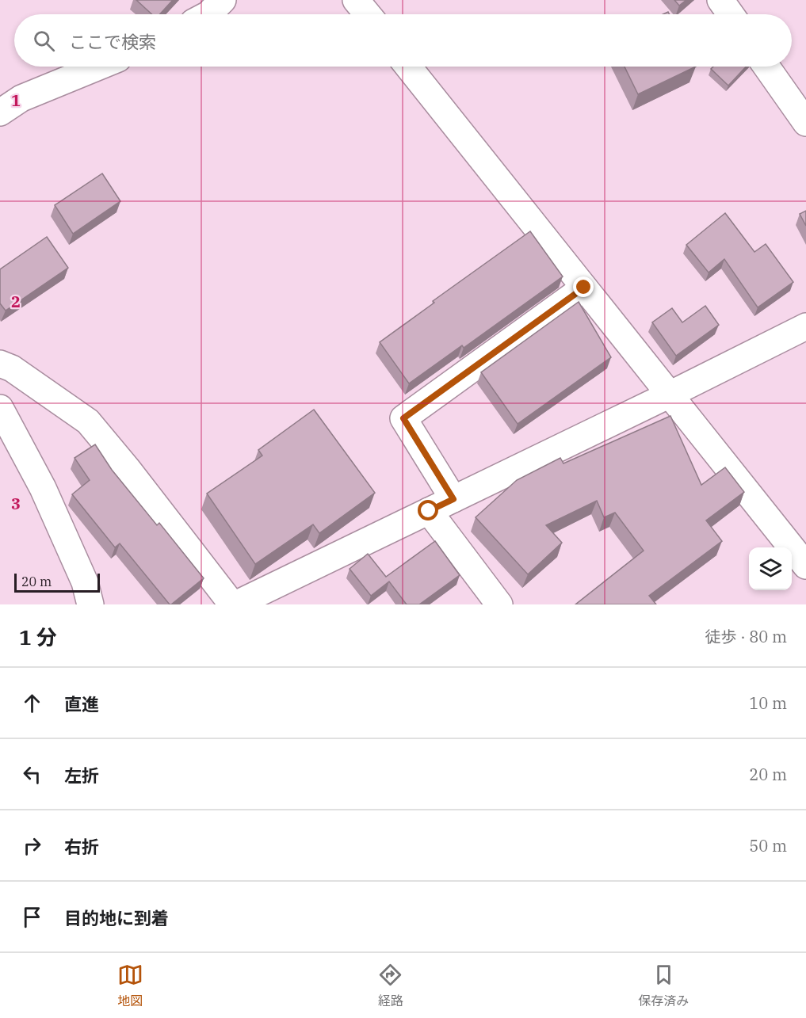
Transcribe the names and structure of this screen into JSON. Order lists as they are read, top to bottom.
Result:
{
  "scale_bar": "20 m",
  "page": {
    "search": "ここで検索",
    "scale": "20 m",
    "heading": ["1 分", "徒歩 · 80 m"],
    "list": [
      ["直進", "10 m"],
      ["左折", "20 m"],
      ["右折", "50 m"],
      "目的地に到着"
    ],
    "nav": ["地図", "経路", "保存済み"]
  },
  "grid": {
    "rows": ["1", "2", "3"]
  }
}
